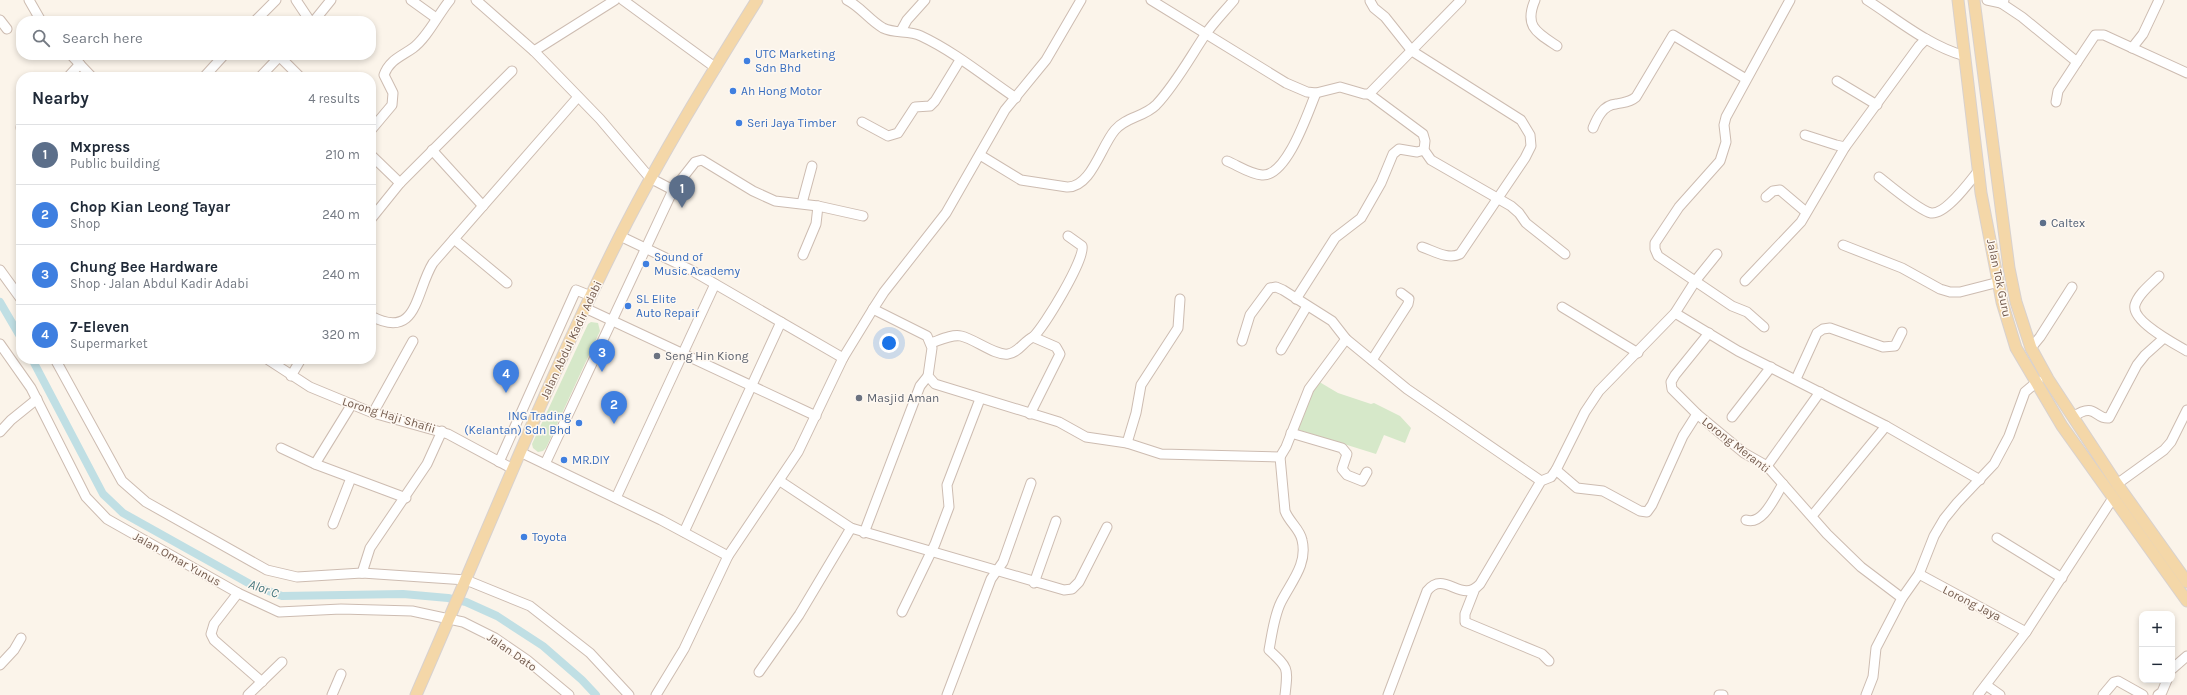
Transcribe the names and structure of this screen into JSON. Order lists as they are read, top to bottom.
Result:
{
  "streets": {
    "main road": ["Jalan Tok Guru", "Jalan Abdul Kadir Adabi"],
    "street": [
      "Lorong Haji Shafii",
      "Lorong Meranti",
      "Jalan Omar Yunus",
      "Lorong Jaya",
      "Jalan Dato"
    ]
  },
  "crossings": [
    ["Jalan Abdul Kadir Adabi", "Lorong Haji Shafii"],
    ["Jalan Abdul Kadir Adabi", "Jalan Omar Yunus"],
    ["Jalan Abdul Kadir Adabi", "Jalan Dato"],
    ["Jalan Omar Yunus", "Jalan Dato"]
  ],
  "water": ["Alor C"],
  "places": [
    "UTC Marketing Sdn Bhd",
    "Ah Hong Motor",
    "Seri Jaya Timber",
    "Caltex",
    "Sound of Music Academy",
    "SL Elite Auto Repair",
    "Seng Hin Kiong",
    "Masjid Aman",
    "ING Trading (Kelantan) Sdn Bhd",
    "MR.DIY",
    "Toyota"
  ],
  "page": {
    "search": "Search here",
    "heading": ["Nearby", "4 results"],
    "list": [
      {
        "mark": "1",
        "name": "Mxpress",
        "note": "Public building",
        "value": "210 m"
      },
      {
        "mark": "2",
        "name": "Chop Kian Leong Tayar",
        "note": "Shop",
        "value": "240 m"
      },
      {
        "mark": "3",
        "name": "Chung Bee Hardware",
        "note": "Shop · Jalan Abdul Kadir Adabi",
        "value": "240 m"
      },
      {
        "mark": "4",
        "name": "7-Eleven",
        "note": "Supermarket",
        "value": "320 m"
      }
    ],
    "pins": [
      "1",
      "3",
      "4",
      "2"
    ],
    "map_buttons": ["+", "−"]
  }
}
